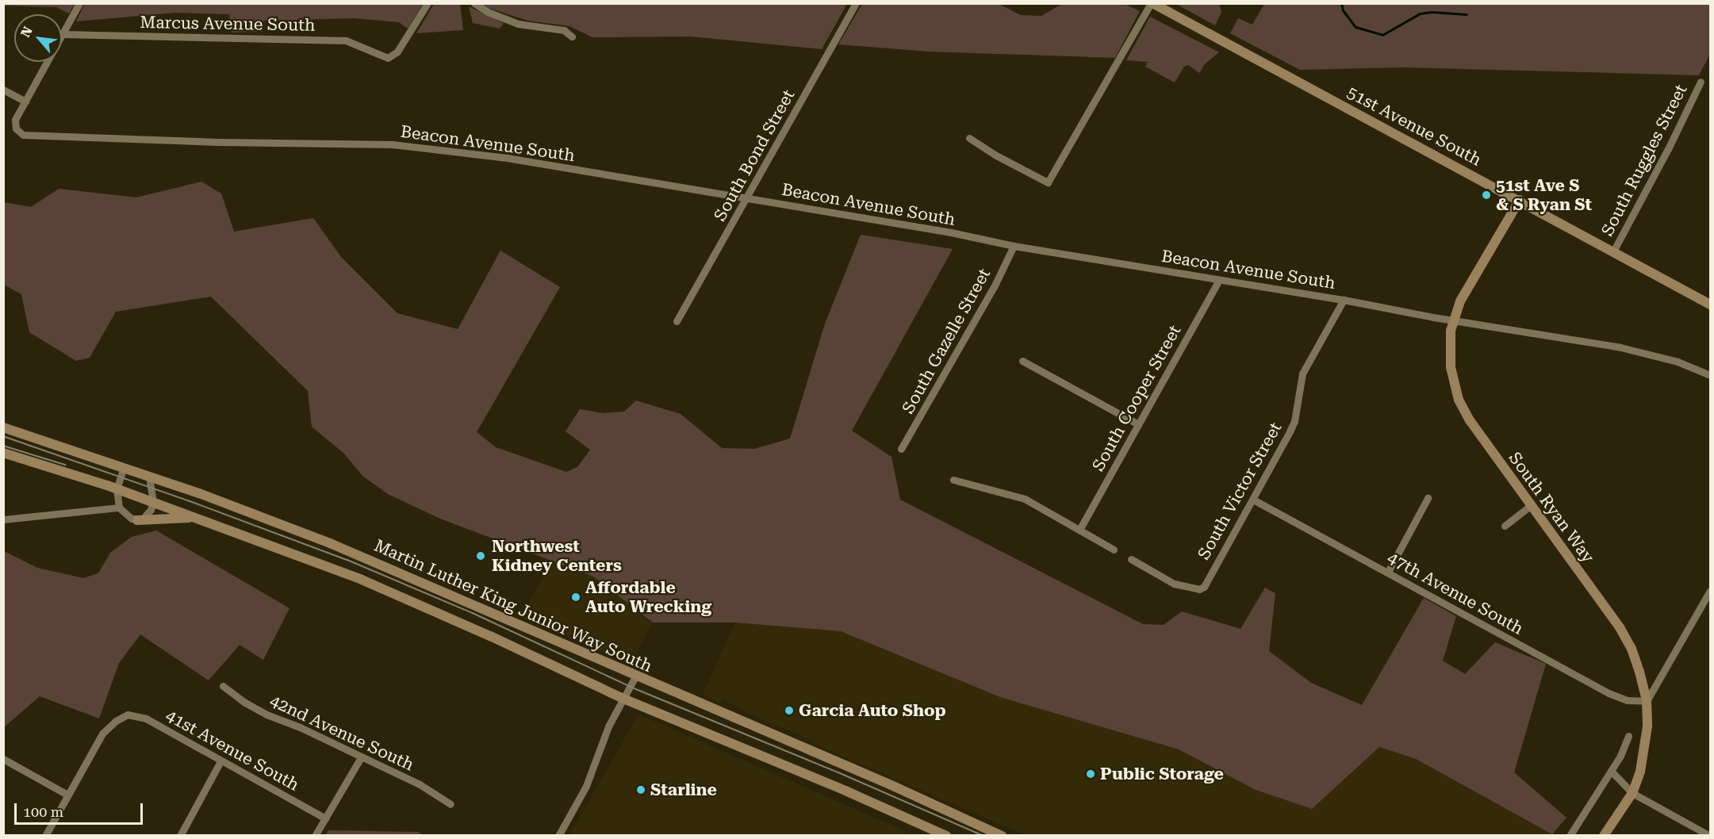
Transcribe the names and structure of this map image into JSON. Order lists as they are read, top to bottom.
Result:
{
  "streets": {
    "main road": ["51st Avenue South", "South Ryan Way", "Martin Luther King Junior Way South"],
    "street": [
      "Marcus Avenue South",
      "Beacon Avenue South",
      "South Bond Street",
      "South Ruggles Street",
      "South Gazelle Street",
      "South Cooper Street",
      "South Victor Street",
      "47th Avenue South",
      "42nd Avenue South",
      "41st Avenue South"
    ]
  },
  "crossings": [
    ["51st Avenue South", "South Ruggles Street"],
    ["51st Avenue South", "South Ryan Way"],
    ["Beacon Avenue South", "South Bond Street"],
    ["Beacon Avenue South", "South Gazelle Street"],
    ["Beacon Avenue South", "South Cooper Street"],
    ["Beacon Avenue South", "South Victor Street"],
    ["South Victor Street", "47th Avenue South"],
    ["South Ryan Way", "47th Avenue South"]
  ],
  "places": [
    "51st Ave S & S Ryan St",
    "Northwest Kidney Centers",
    "Affordable Auto Wrecking",
    "Garcia Auto Shop",
    "Public Storage",
    "Starline"
  ],
  "scale_bar": "100 m",
  "north": "top left"
}
